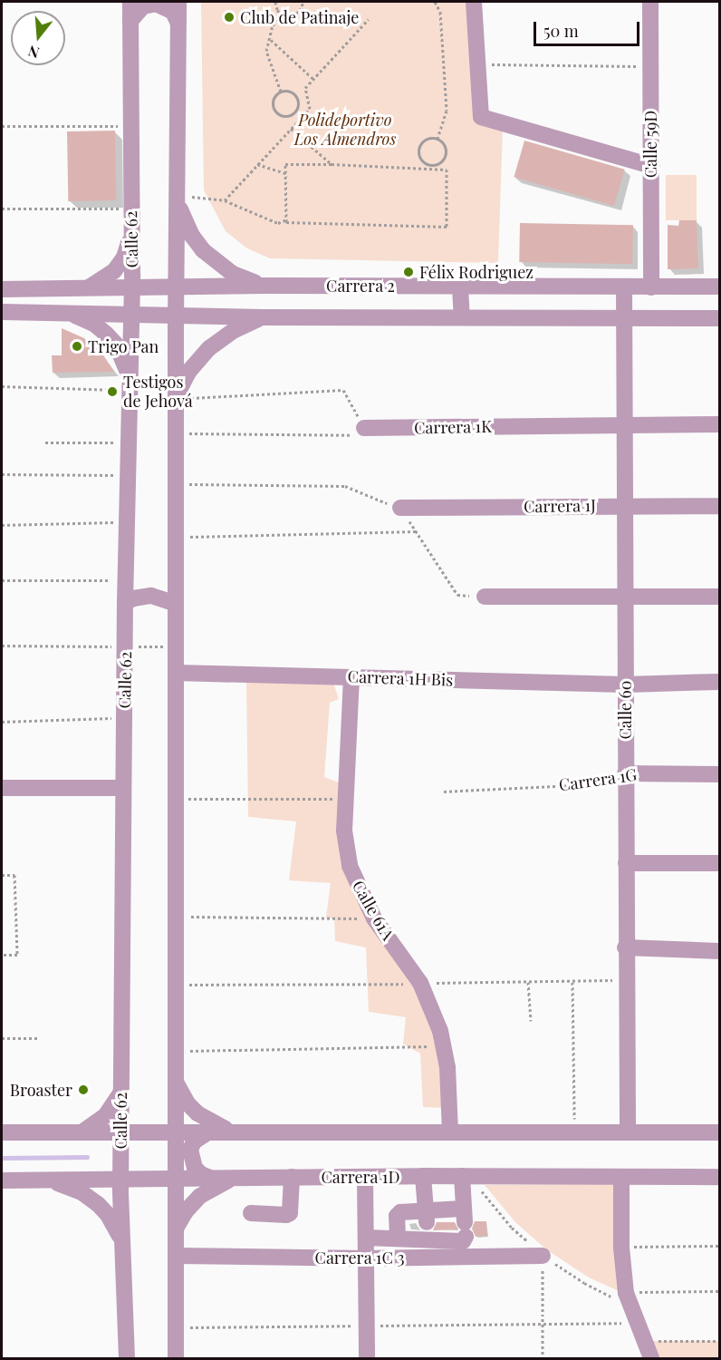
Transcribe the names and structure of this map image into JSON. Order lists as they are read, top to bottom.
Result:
{
  "streets": {
    "street": [
      "Calle 59D",
      "Calle 62",
      "Carrera 2",
      "Carrera 1K",
      "Carrera 1J",
      "Carrera 1H Bis",
      "Calle 60",
      "Carrera 1G",
      "Calle 61A",
      "Carrera 1D",
      "Carrera 1C 3"
    ]
  },
  "crossings": [
    ["Calle 59D", "Carrera 2"],
    ["Calle 62", "Carrera 2"],
    ["Calle 62", "Carrera 1D"],
    ["Carrera 2", "Calle 60"],
    ["Carrera 1K", "Calle 60"],
    ["Carrera 1J", "Calle 60"],
    ["Carrera 1H Bis", "Calle 60"],
    ["Carrera 1H Bis", "Calle 61A"],
    ["Calle 60", "Carrera 1G"]
  ],
  "parks": ["Polideportivo Los Almendros"],
  "places": [
    "Club de Patinaje",
    "Félix Rodriguez",
    "Trigo Pan",
    "Testigos de Jehová",
    "Broaster"
  ],
  "scale_bar": "50 m",
  "north": "bottom"
}
